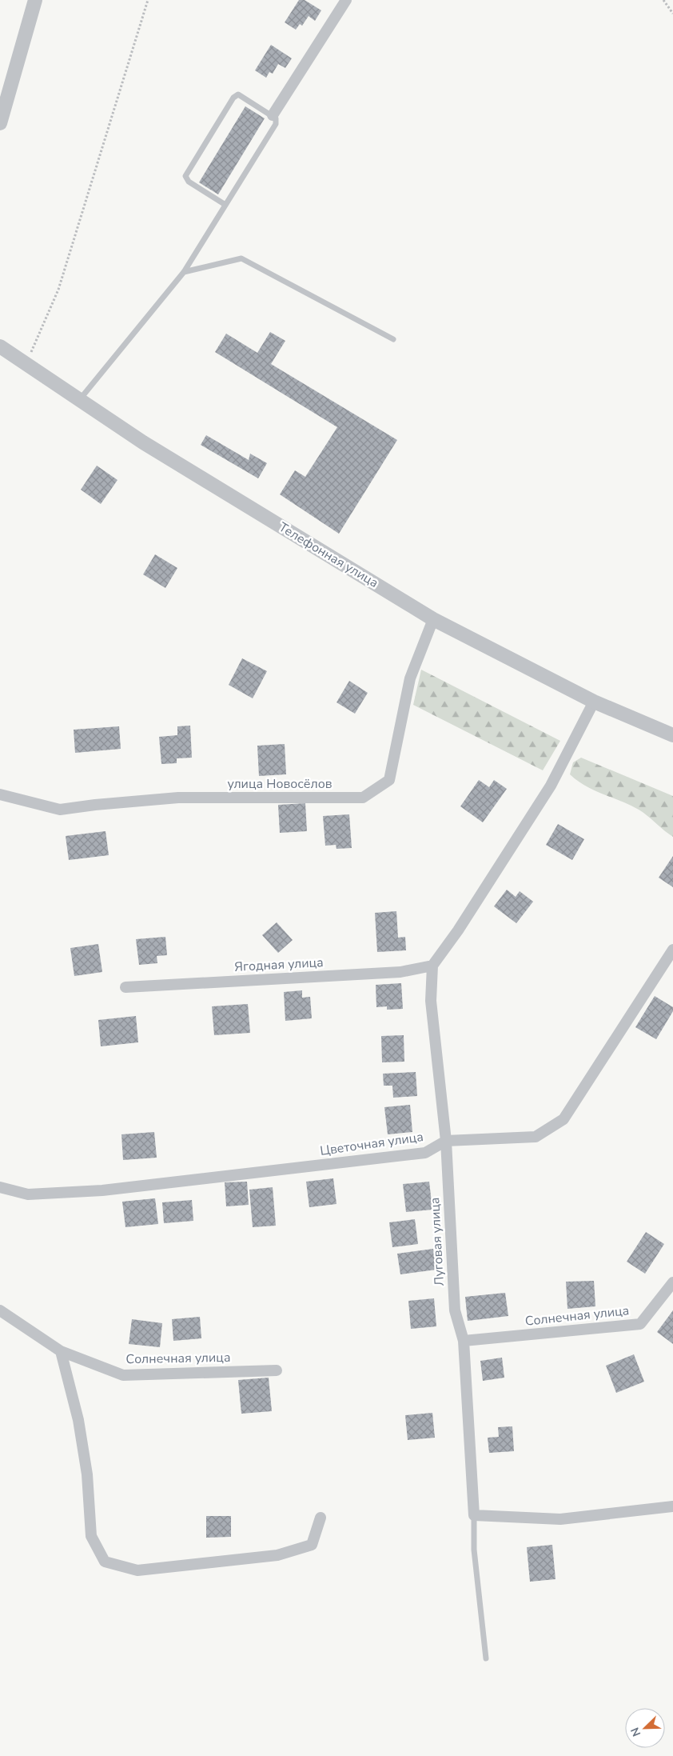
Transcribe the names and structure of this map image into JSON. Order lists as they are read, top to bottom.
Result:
{
  "streets": {
    "street": [
      "Телефонная улица",
      "улица Новосёлов",
      "Ягодная улица",
      "Цветочная улица",
      "Луговая улица",
      "Солнечная улица"
    ]
  },
  "crossings": [
    ["Телефонная улица", "улица Новосёлов"],
    ["Ягодная улица", "Луговая улица"],
    ["Цветочная улица", "Луговая улица"],
    ["Луговая улица", "Солнечная улица"]
  ],
  "north": "bottom left"
}
